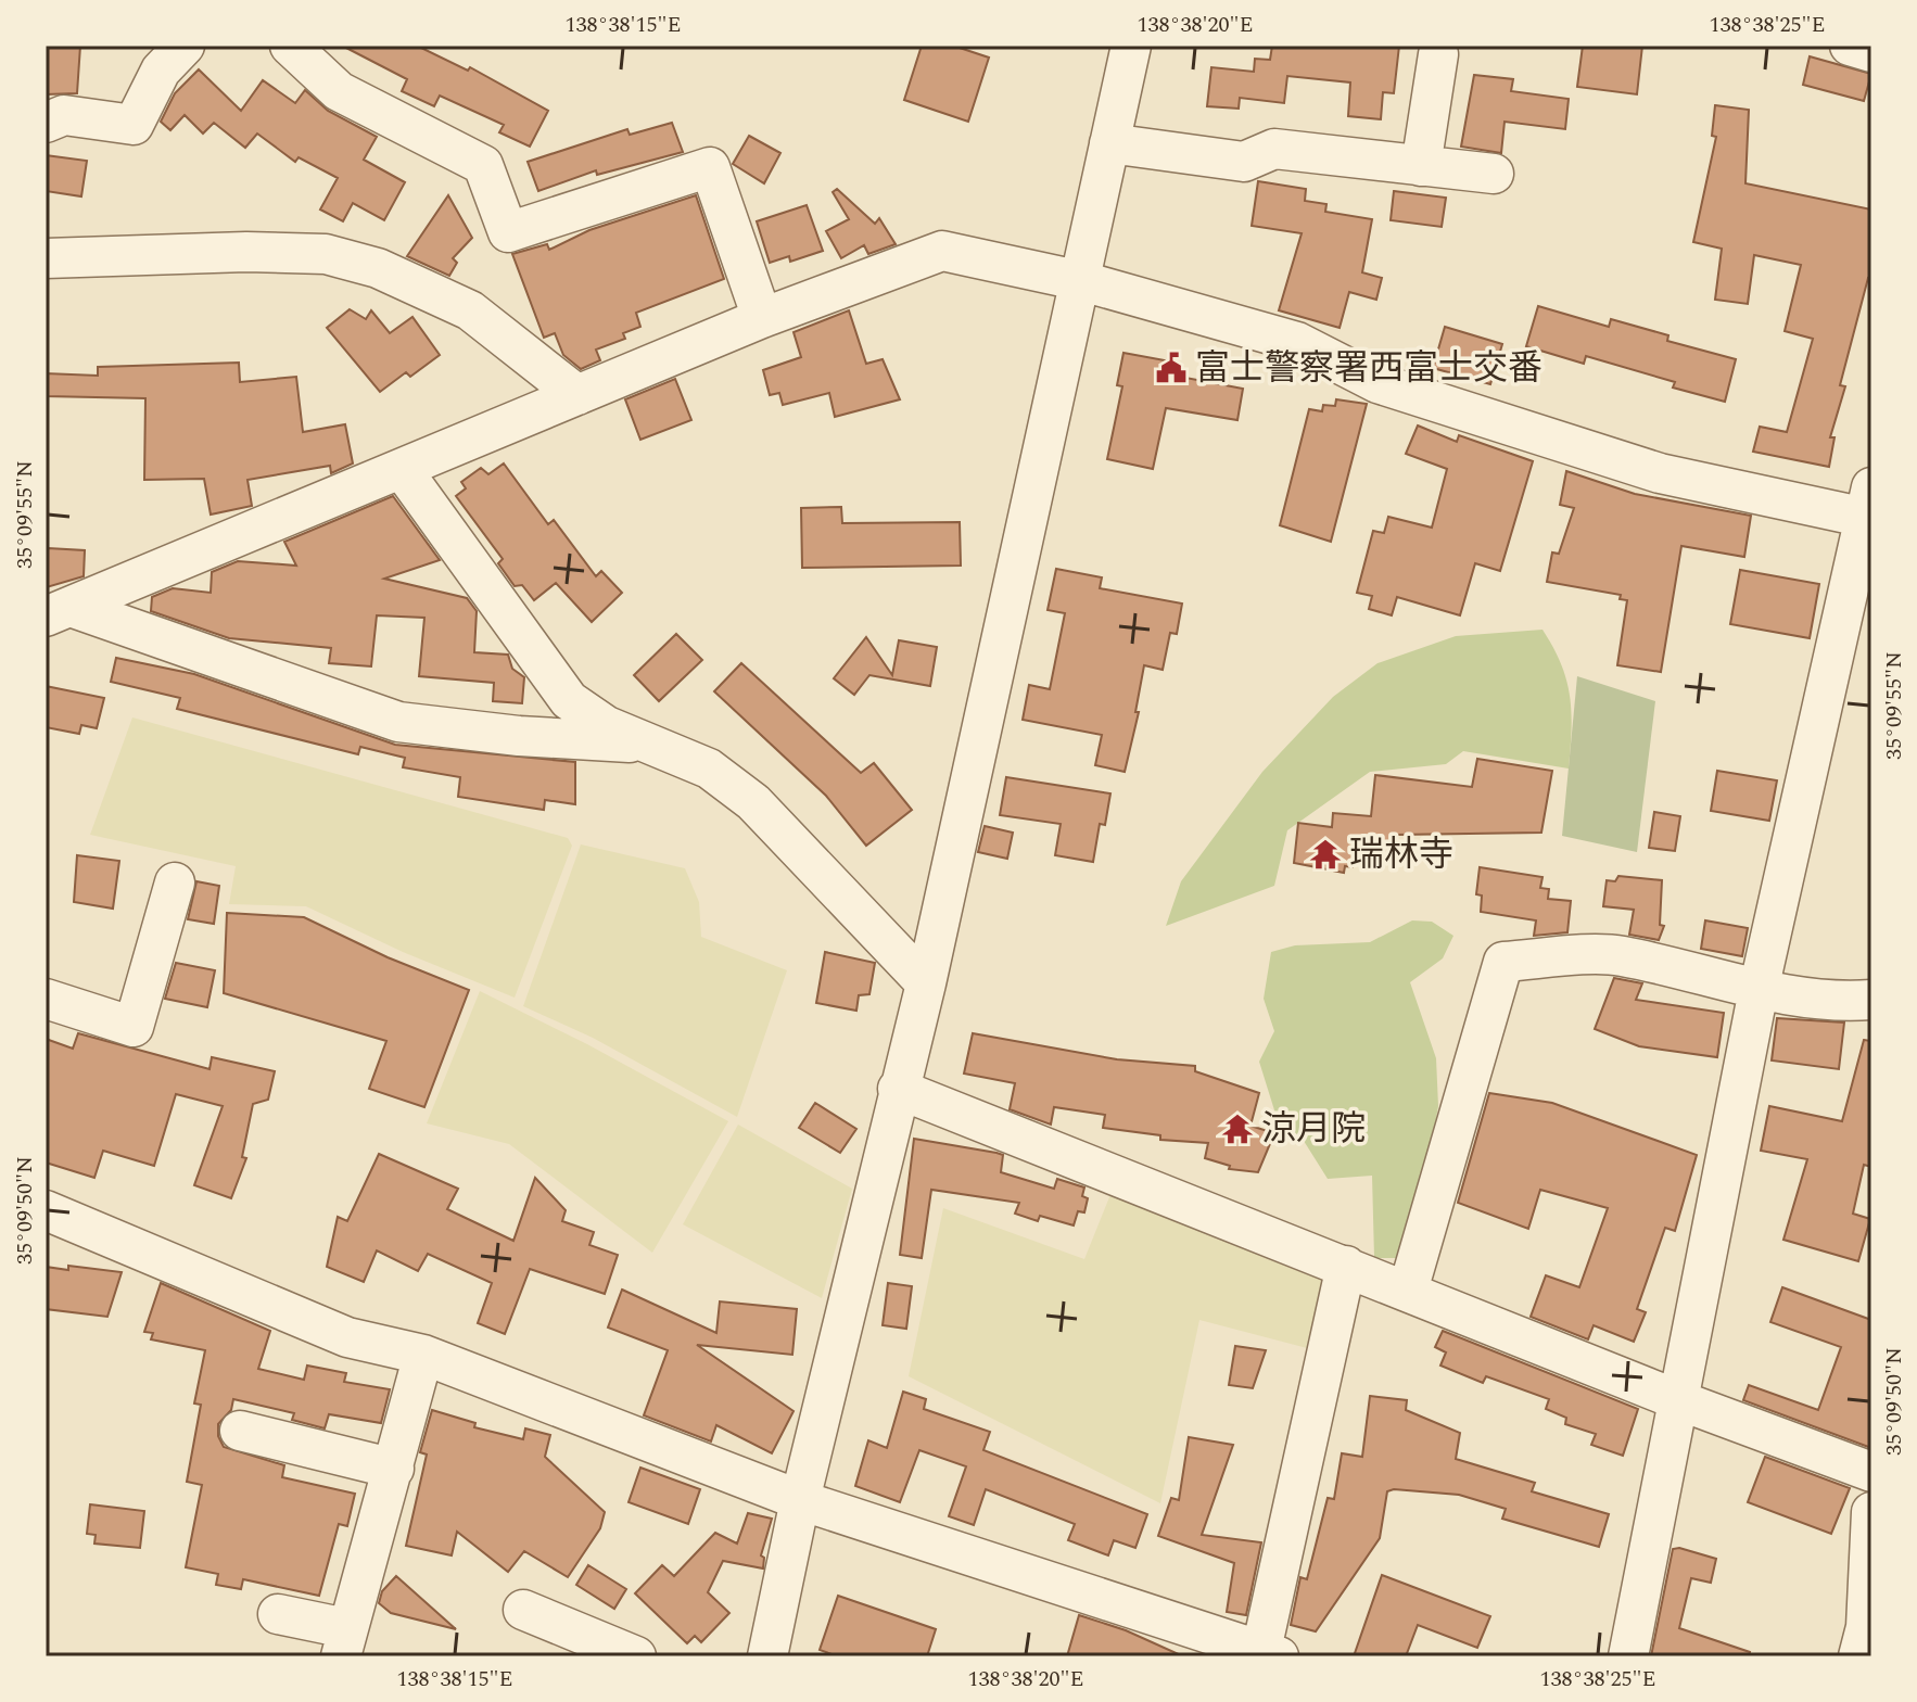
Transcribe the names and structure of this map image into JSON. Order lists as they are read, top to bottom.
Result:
{
  "places": {
    "public building": ["富士警察署西富士交番"],
    "temple": ["瑞林寺", "涼月院"]
  },
  "coordinates": [
    "138°38'15\"E",
    "138°38'20\"E",
    "138°38'25\"E",
    "35°09'55\"N",
    "35°09'50\"N"
  ]
}
